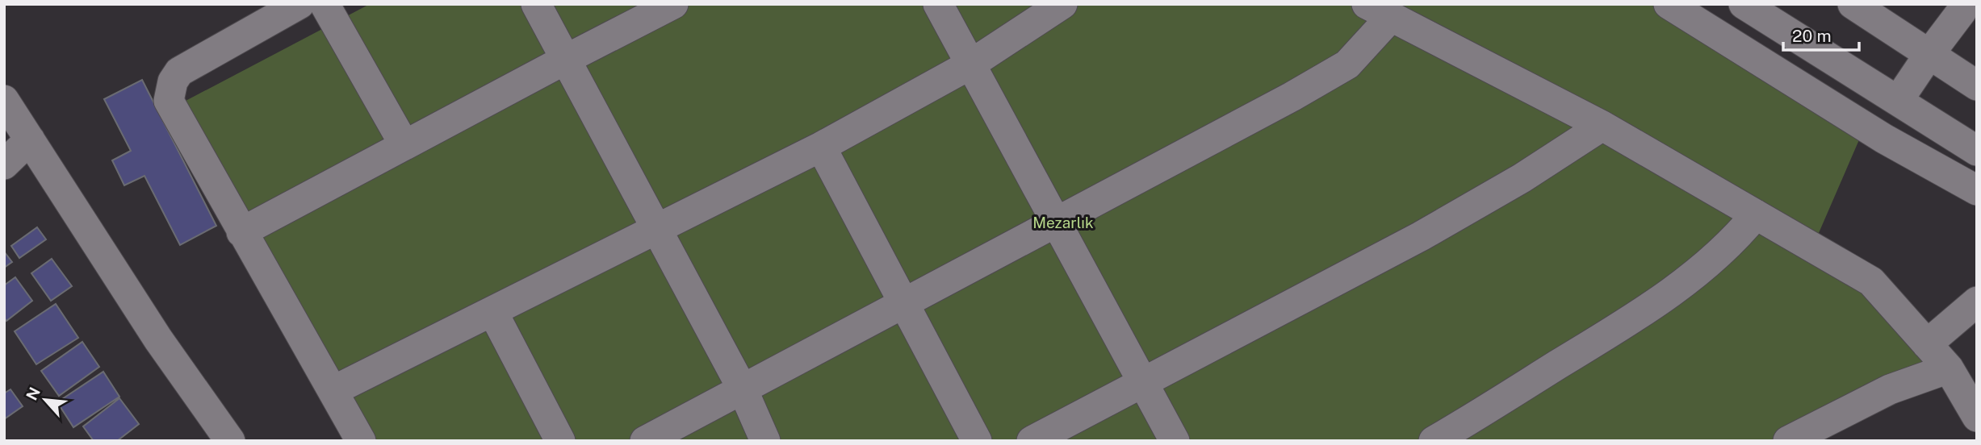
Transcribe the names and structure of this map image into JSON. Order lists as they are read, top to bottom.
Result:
{
  "parks": ["Mezarlık"],
  "scale_bar": "20 m",
  "north": "top left"
}
